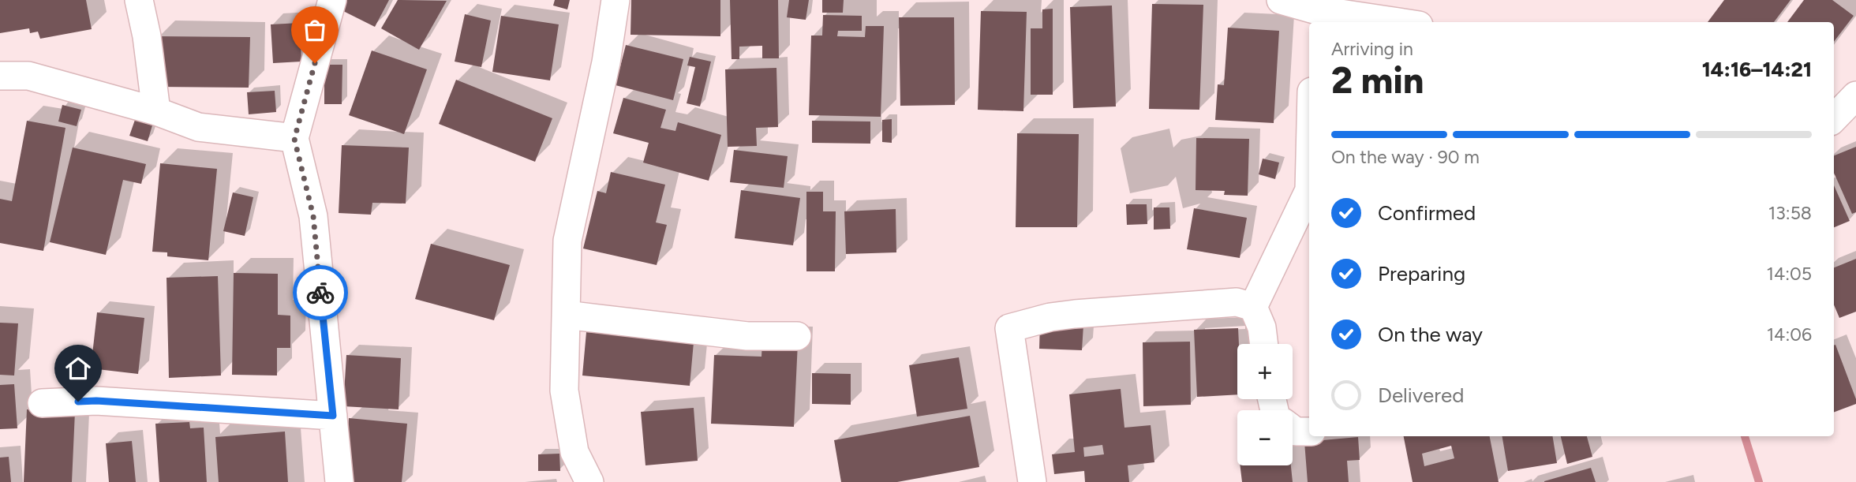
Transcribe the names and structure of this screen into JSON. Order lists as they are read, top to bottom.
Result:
{
  "page": {
    "heading": ["2 min", "Arriving in", "14:16–14:21"],
    "bar": "On the way · 90 m",
    "list": [
      ["Confirmed", "13:58"],
      ["Preparing", "14:05"],
      ["On the way", "14:06"],
      "Delivered"
    ],
    "map_buttons": ["+", "−"]
  }
}
